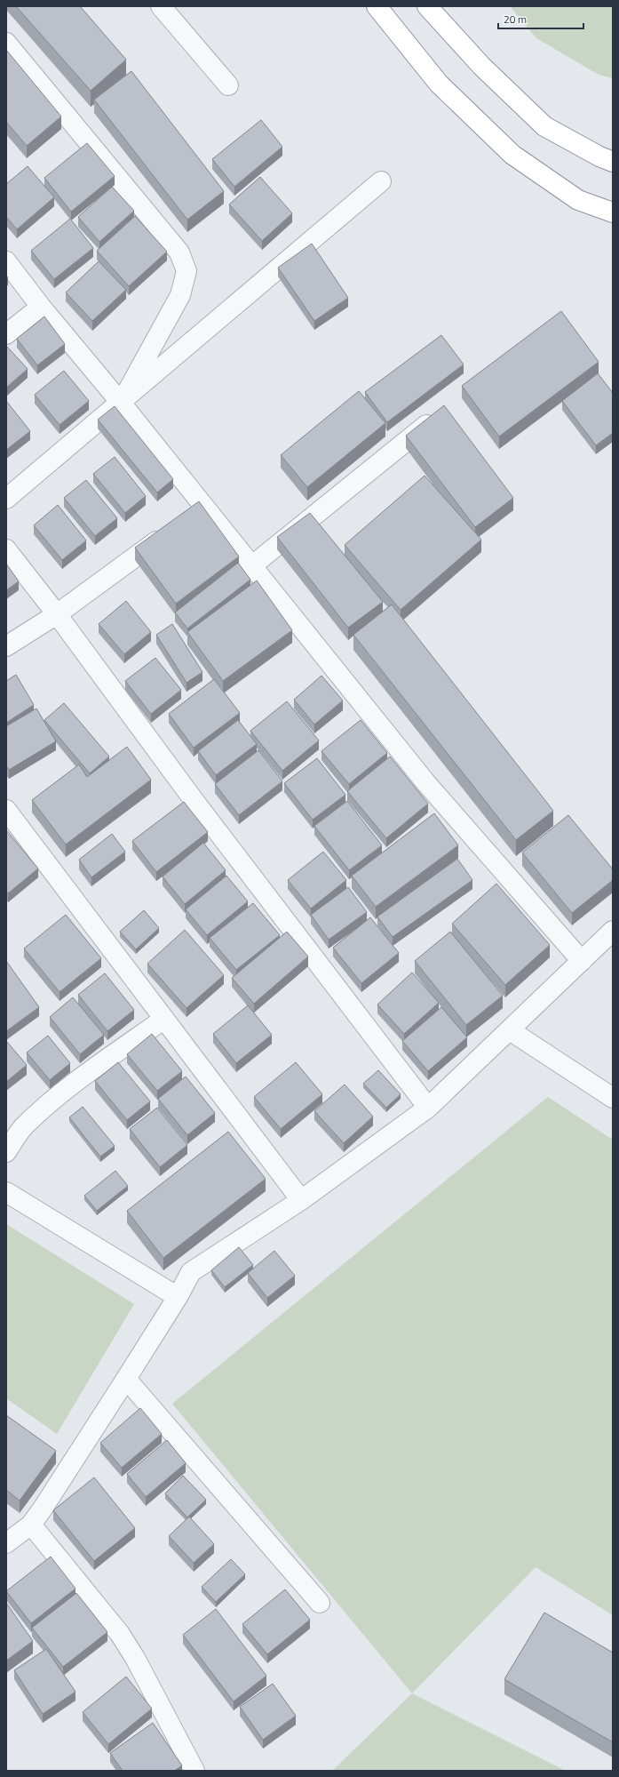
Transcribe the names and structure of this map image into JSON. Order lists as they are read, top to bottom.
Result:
{
  "scale_bar": "20 m"
}
